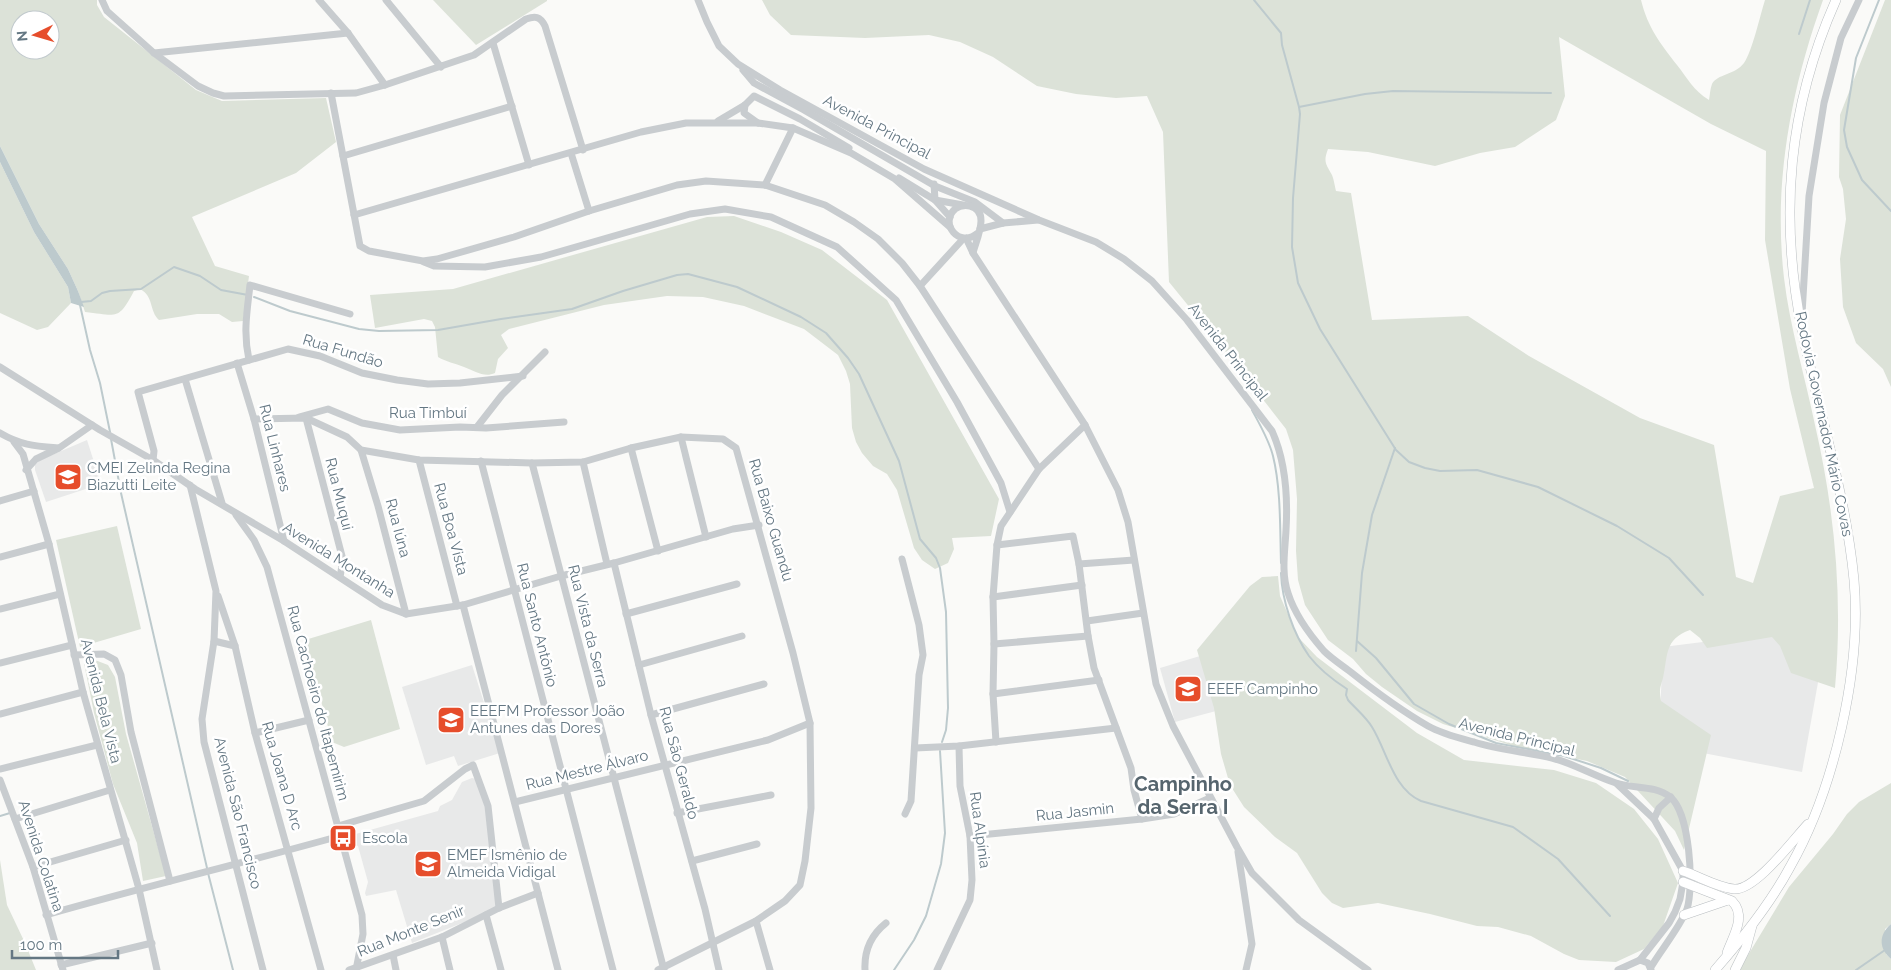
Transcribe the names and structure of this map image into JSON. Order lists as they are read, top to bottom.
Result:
{
  "streets": {
    "main road": ["Rodovia Governador Mário Covas"],
    "street": [
      "Avenida Principal",
      "Rua Fundão",
      "Rua Timbuí",
      "Rua Linhares",
      "Rua Muqui",
      "Rua Baixo Guandu",
      "Rua Iúna",
      "Rua Boa Vista",
      "Avenida Montanha",
      "Rua Santo Antônio",
      "Rua Vista da Serra",
      "Avenida Bela Vista",
      "Rua Cachoeiro do Itapemirim",
      "Rua São Geraldo",
      "Rua Mestre Álvaro",
      "Rua Joana D Arc",
      "Rua Jasmin",
      "Avenida São Francisco",
      "Rua Alpínia",
      "Avenida Colatina",
      "Rua Monte Senir"
    ]
  },
  "crossings": [
    ["Rua Fundão", "Rua Linhares"],
    ["Rua Fundão", "Avenida Montanha"],
    ["Rua Timbuí", "Rua Baixo Guandu"],
    ["Rua Linhares", "Rua Baixo Guandu"],
    ["Rua Linhares", "Avenida Montanha"],
    ["Rua Muqui", "Rua Baixo Guandu"],
    ["Rua Muqui", "Avenida Montanha"],
    ["Rua Baixo Guandu", "Rua Iúna"],
    ["Rua Baixo Guandu", "Rua Boa Vista"],
    ["Rua Baixo Guandu", "Avenida Montanha"],
    ["Rua Baixo Guandu", "Rua Santo Antônio"],
    ["Rua Baixo Guandu", "Rua Vista da Serra"],
    ["Rua Baixo Guandu", "Rua São Geraldo"],
    ["Rua Baixo Guandu", "Rua Mestre Álvaro"],
    ["Rua Iúna", "Avenida Montanha"],
    ["Rua Boa Vista", "Avenida Montanha"],
    ["Rua Boa Vista", "Rua Mestre Álvaro"],
    ["Rua Boa Vista", "Rua Monte Senir"],
    ["Avenida Montanha", "Rua Santo Antônio"],
    ["Avenida Montanha", "Rua Vista da Serra"],
    ["Avenida Montanha", "Rua Cachoeiro do Itapemirim"],
    ["Avenida Montanha", "Rua São Geraldo"],
    ["Avenida Montanha", "Avenida São Francisco"],
    ["Rua Santo Antônio", "Rua Mestre Álvaro"],
    ["Rua Vista da Serra", "Rua Mestre Álvaro"],
    ["Rua Cachoeiro do Itapemirim", "Rua Monte Senir"],
    ["Rua São Geraldo", "Rua Mestre Álvaro"],
    ["Rua Joana D Arc", "Avenida São Francisco"],
    ["Rua Jasmin", "Rua Alpínia"]
  ],
  "districts": ["Campinho da Serra I"],
  "places": {
    "school or university": [
      "CMEI Zelinda Regina Biazutti Leite",
      "EEEF Campinho",
      "EEEFM Professor João Antunes das Dores",
      "EMEF Ismênio de Almeida Vidigal"
    ],
    "bus stop": ["Escola"]
  },
  "scale_bar": "100 m",
  "north": "left"
}
